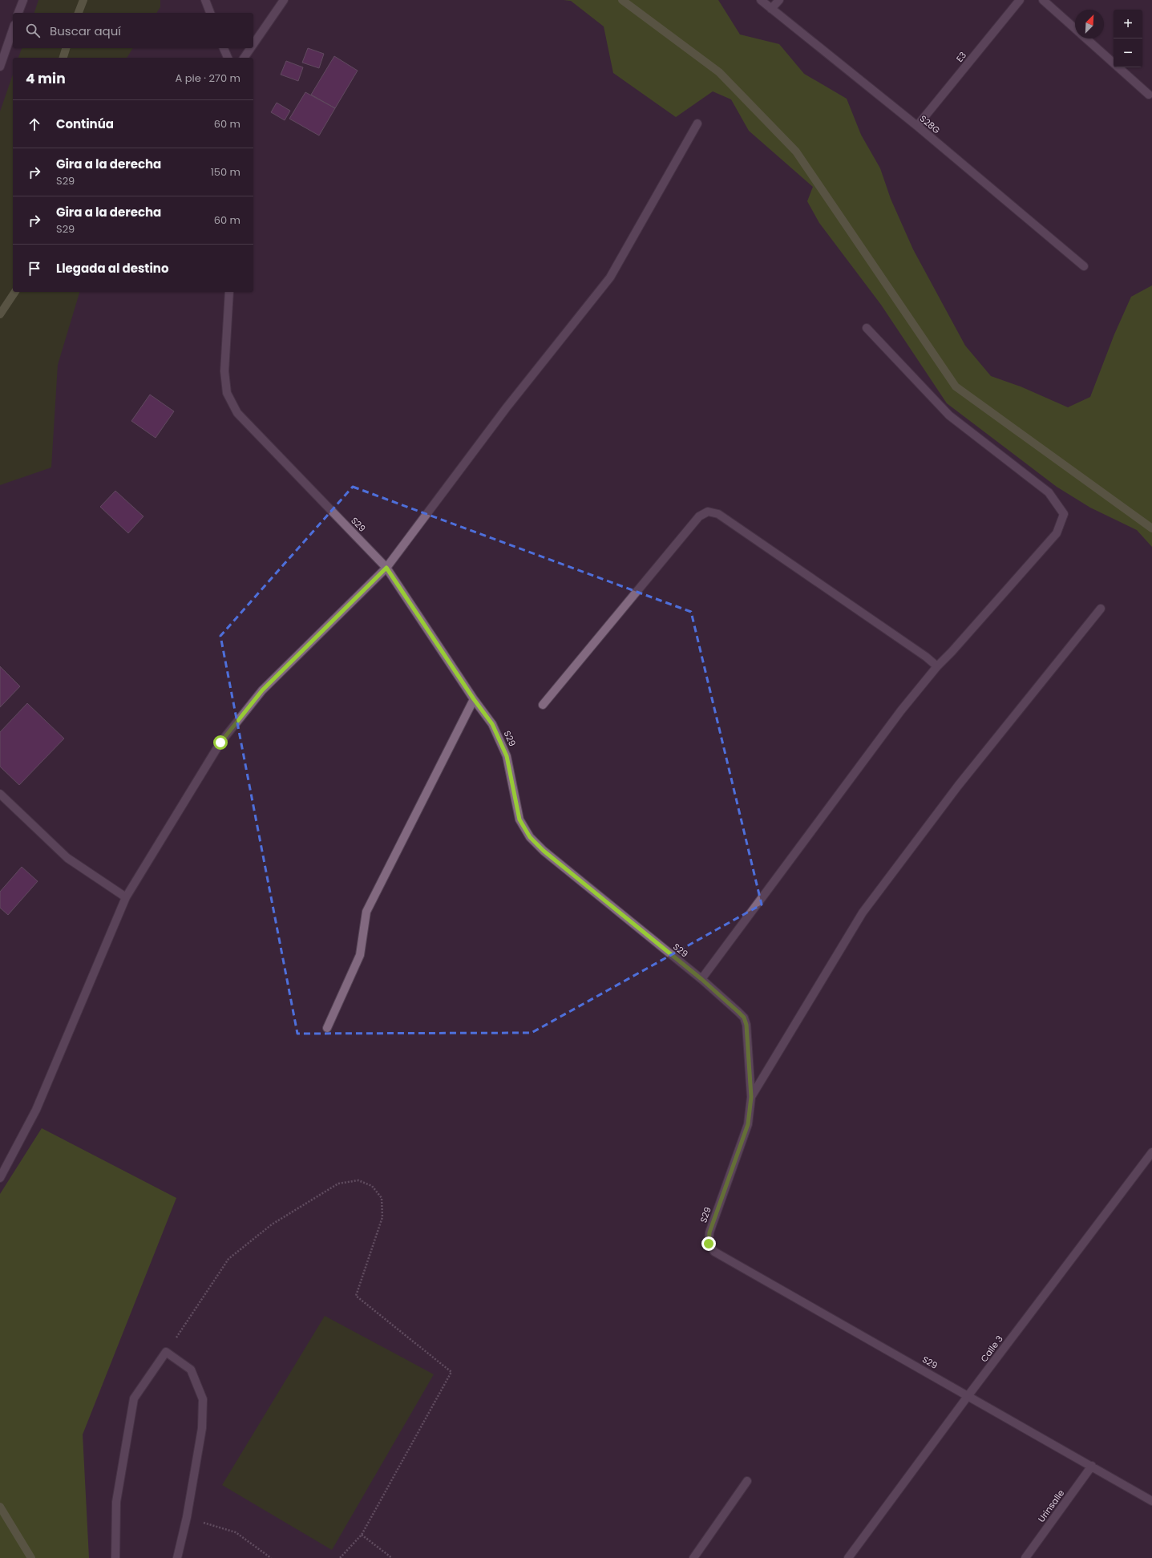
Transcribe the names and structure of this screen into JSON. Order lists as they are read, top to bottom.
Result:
{
  "streets": {
    "street": [
      "E3",
      "S28G",
      "S29",
      "Calle 3",
      "Urinsalle"
    ]
  },
  "crossings": [
    ["E3", "S28G"],
    ["S29", "Calle 3"],
    ["S29", "Urinsalle"]
  ],
  "north": "top right",
  "page": {
    "map_buttons": ["+", "−"],
    "search": "Buscar aquí",
    "heading": ["4 min", "A pie · 270 m"],
    "list": [
      ["Continúa", "60 m"],
      ["Gira a la derecha", "S29", "150 m"],
      ["Gira a la derecha", "S29", "60 m"],
      "Llegada al destino"
    ]
  }
}
